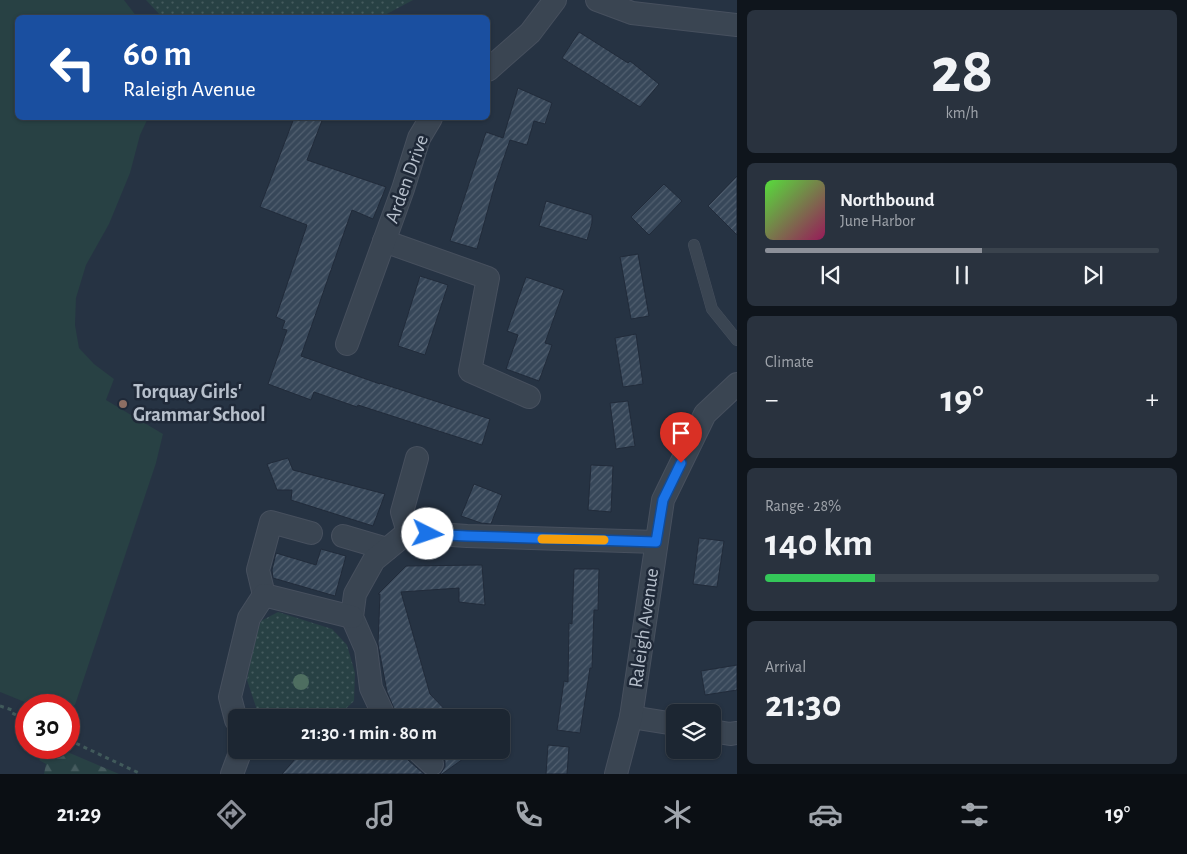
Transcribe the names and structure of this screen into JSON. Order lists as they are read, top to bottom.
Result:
{
  "streets": {
    "street": ["Arden Drive", "Raleigh Avenue"]
  },
  "places": ["Torquay Girls' Grammar School"],
  "page": {
    "tile": [
      ["28", "km/h"],
      "Climate",
      ["Range · 28%", "140 km"],
      ["Arrival", "21:30"]
    ],
    "turn": ["60 m", "Raleigh Avenue"],
    "song": ["Northbound", "June Harbor"],
    "heat": ["−", "19°", "+"],
    "limit": "30",
    "trip": "21:30 · 1 min · 80 m",
    "tabs": ["21:29", "19°"]
  }
}
